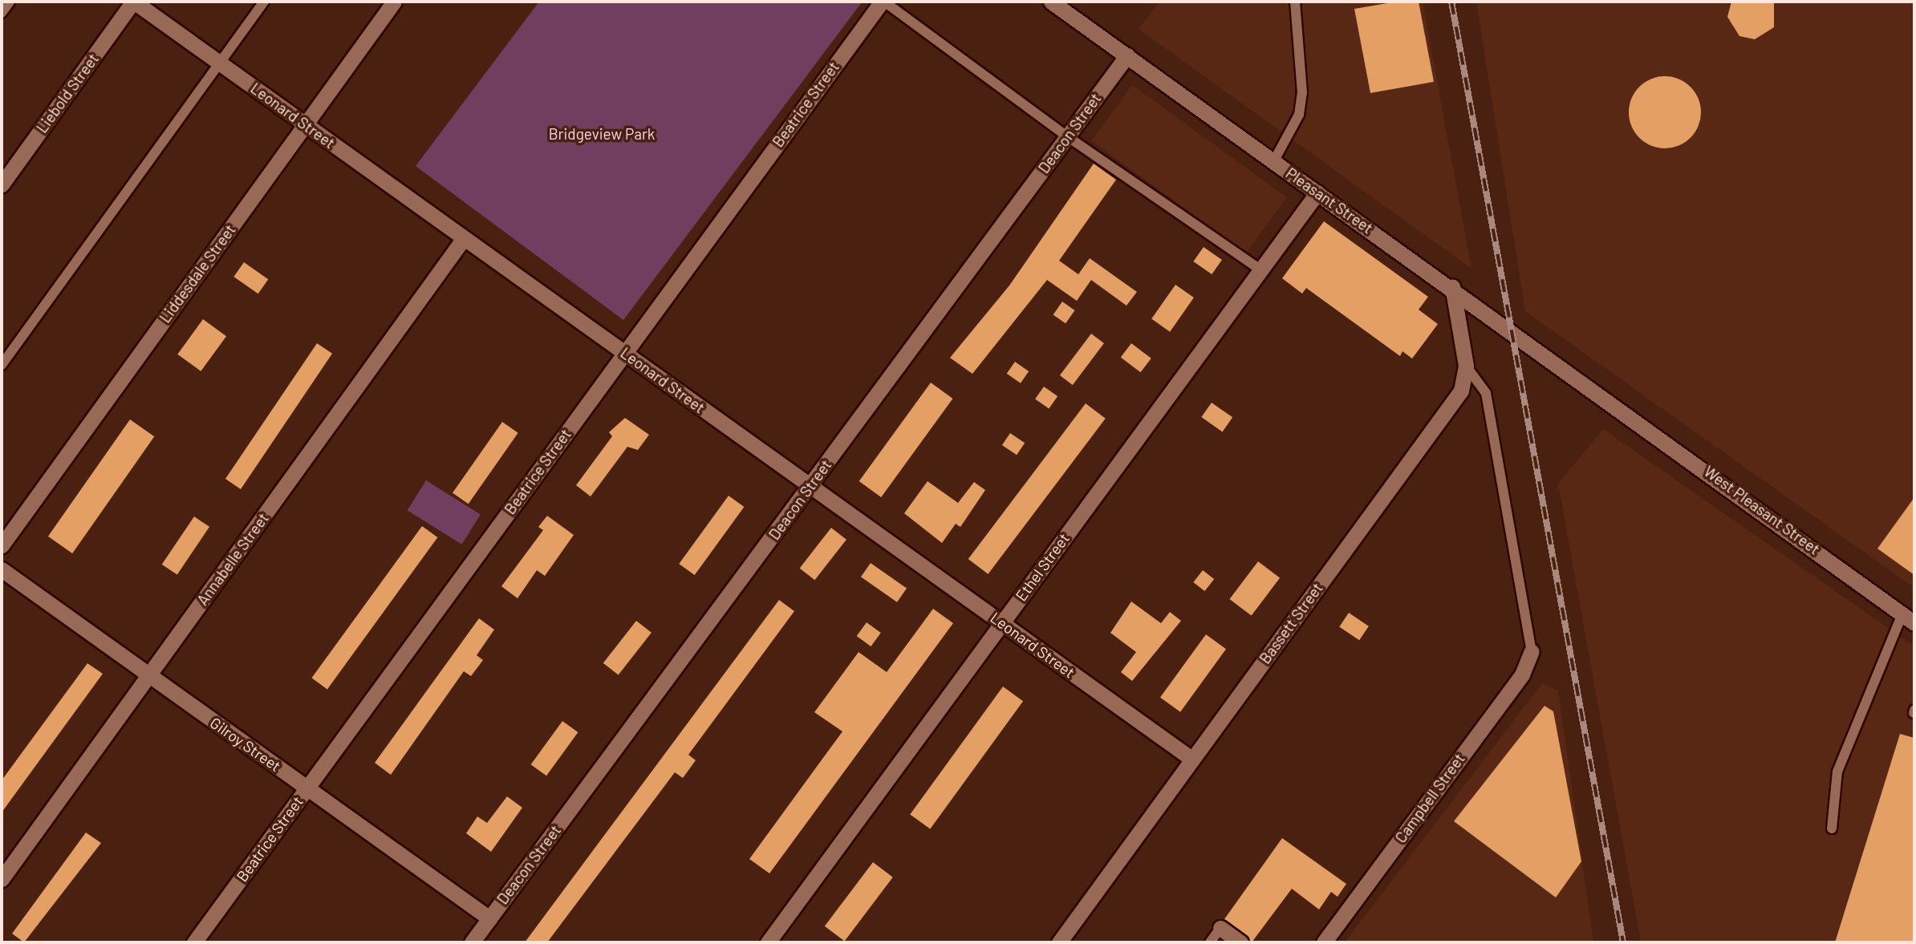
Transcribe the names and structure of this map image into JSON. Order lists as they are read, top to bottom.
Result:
{
  "streets": {
    "street": [
      "Liebold Street",
      "Beatrice Street",
      "Leonard Street",
      "Deacon Street",
      "Pleasant Street",
      "Liddesdale Street",
      "West Pleasant Street",
      "Annabelle Street",
      "Ethel Street",
      "Bassett Street",
      "Gilroy Street",
      "Campbell Street"
    ]
  },
  "crossings": [
    ["Liebold Street", "Leonard Street"],
    ["Beatrice Street", "Leonard Street"],
    ["Beatrice Street", "Gilroy Street"],
    ["Leonard Street", "Deacon Street"],
    ["Leonard Street", "Liddesdale Street"],
    ["Leonard Street", "Annabelle Street"],
    ["Leonard Street", "Ethel Street"],
    ["Leonard Street", "Bassett Street"],
    ["Deacon Street", "Pleasant Street"],
    ["Deacon Street", "Gilroy Street"],
    ["Pleasant Street", "West Pleasant Street"],
    ["Pleasant Street", "Ethel Street"],
    ["Pleasant Street", "Bassett Street"],
    ["Annabelle Street", "Gilroy Street"]
  ],
  "parks": ["Bridgeview Park"]
}
